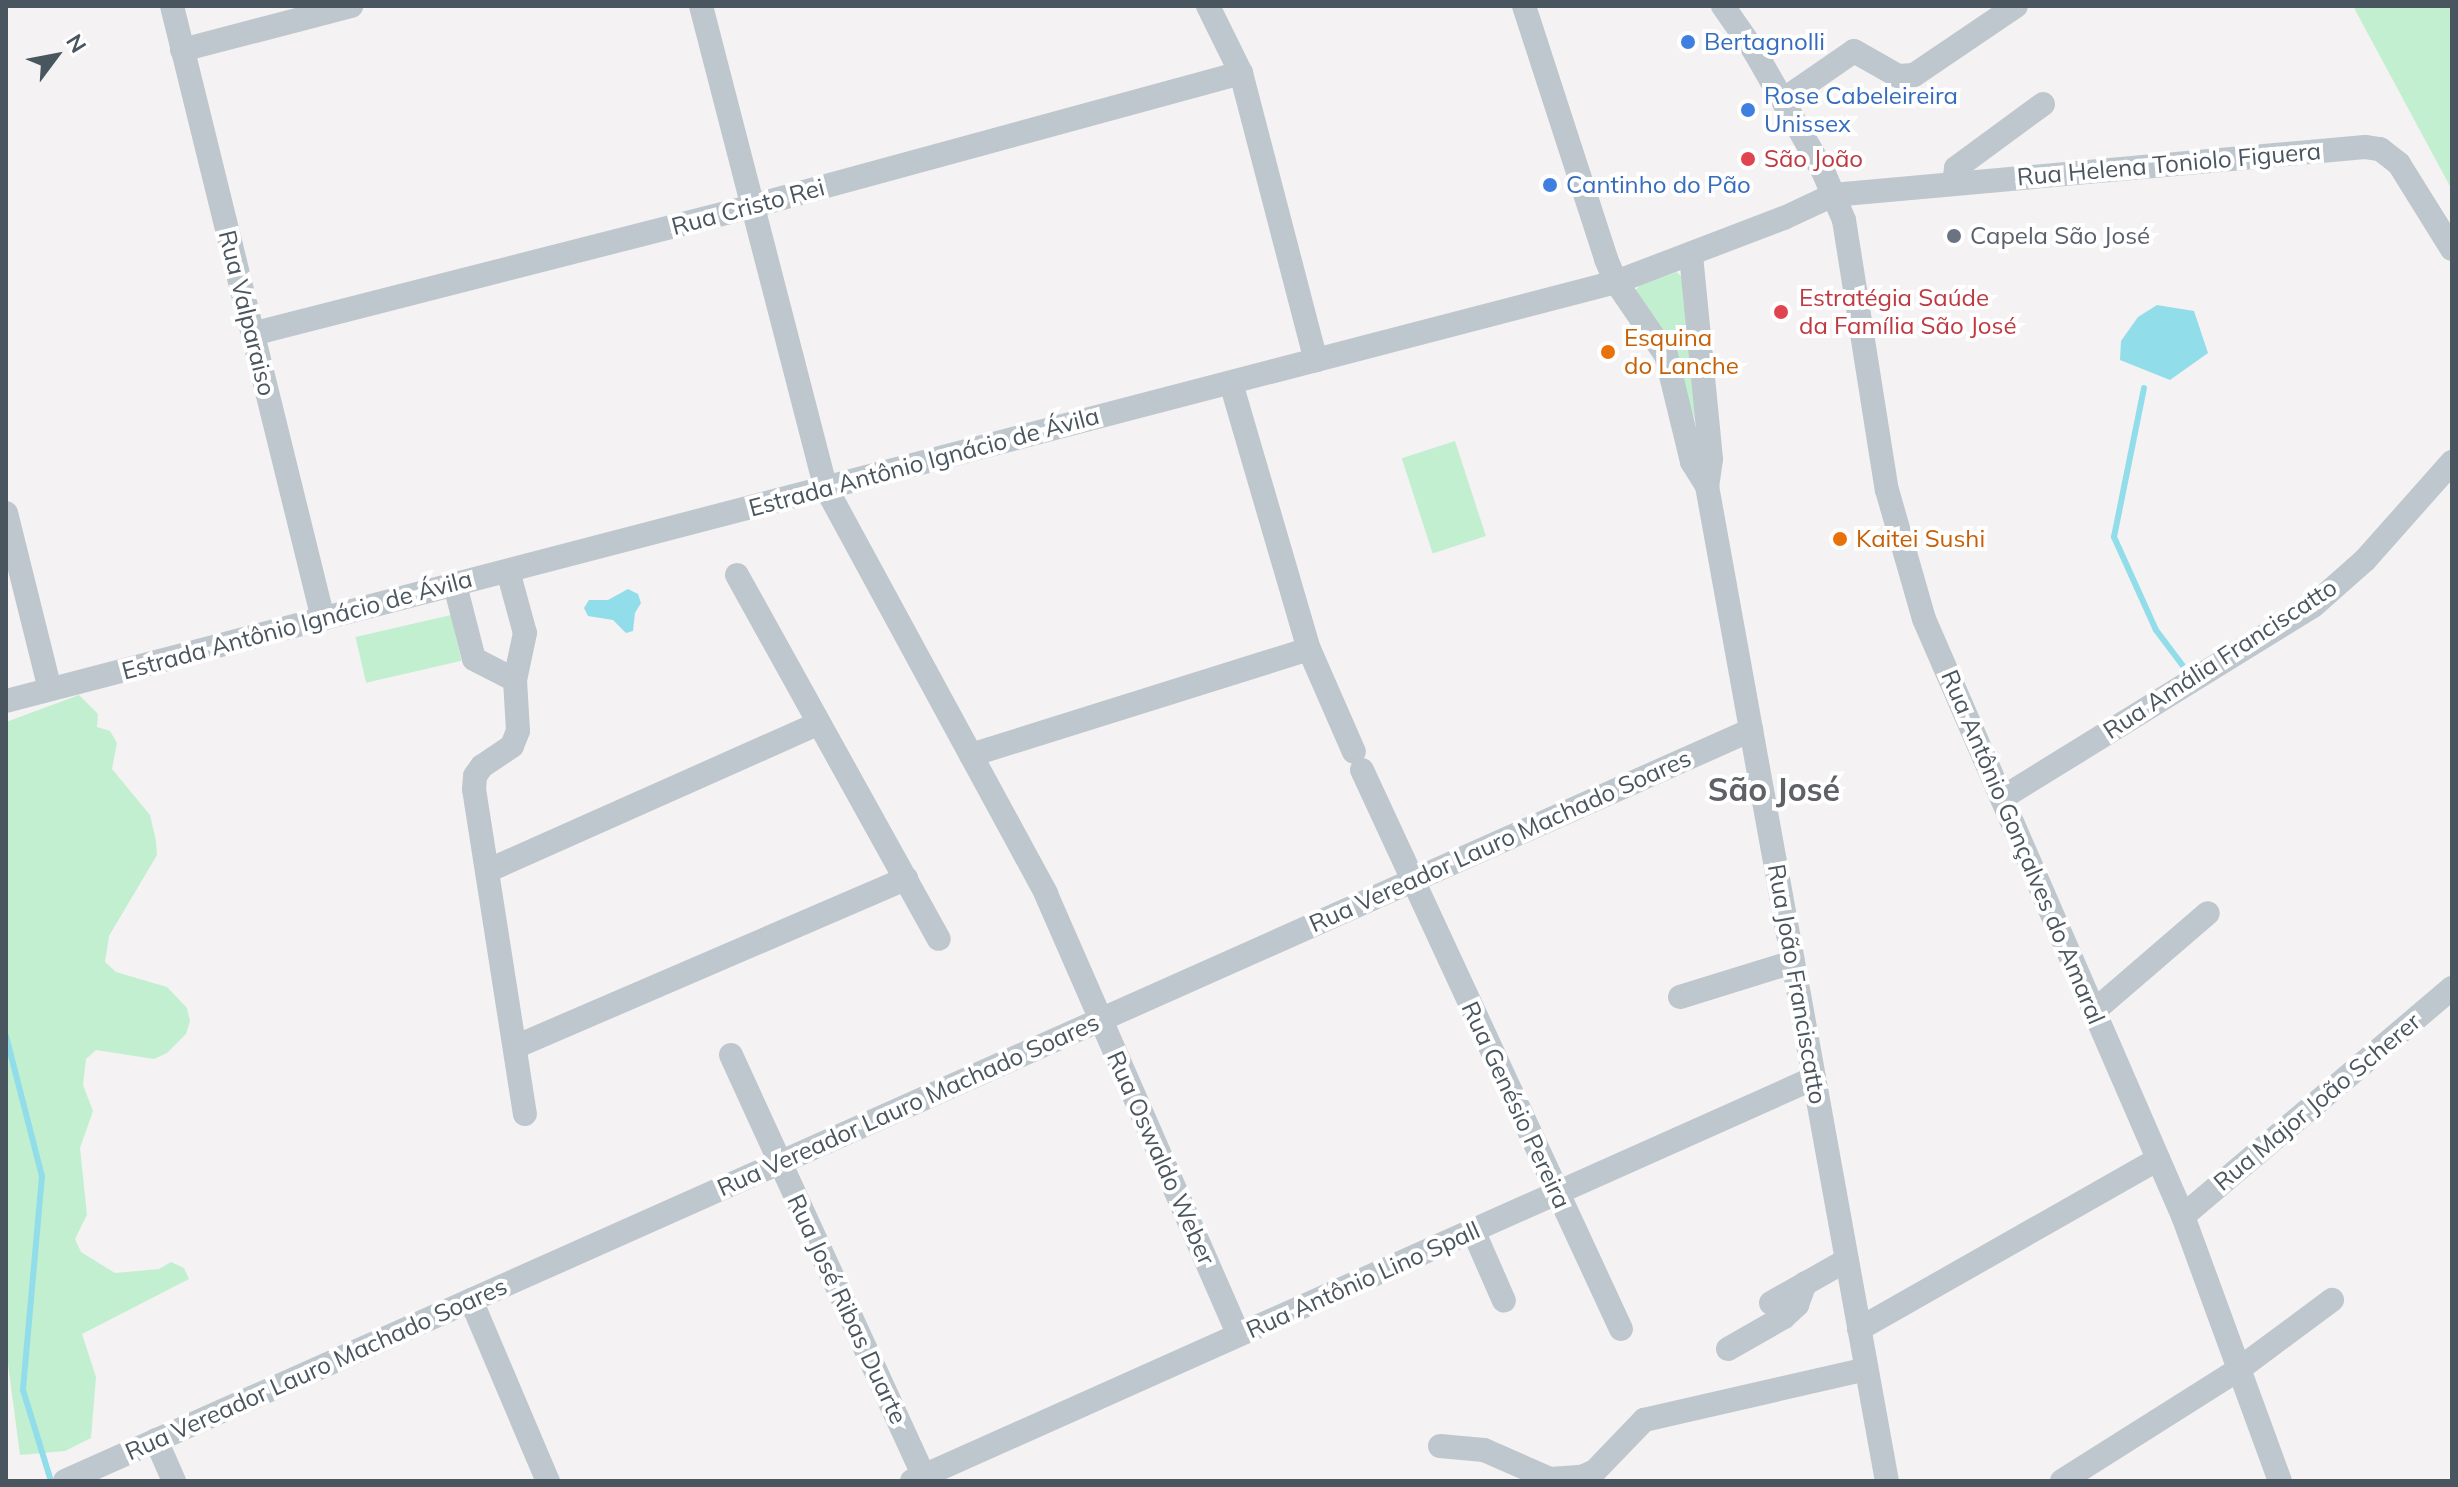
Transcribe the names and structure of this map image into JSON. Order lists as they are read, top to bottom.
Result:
{
  "streets": {
    "street": [
      "Rua Helena Toniolo Figuera",
      "Rua Cristo Rei",
      "Rua Valparaiso",
      "Estrada Antônio Ignácio de Ávila",
      "Rua Amália Franciscatto",
      "Rua Vereador Lauro Machado Soares",
      "Rua Antônio Gonçalves do Amaral",
      "Rua João Franciscatto",
      "Rua Major João Scherer",
      "Rua Genésio Pereira",
      "Rua Oswaldo Weber",
      "Rua Antônio Lino Spall",
      "Rua José Ribas Duarte"
    ]
  },
  "crossings": [
    ["Rua Helena Toniolo Figuera", "Estrada Antônio Ignácio de Ávila"],
    ["Rua Helena Toniolo Figuera", "Rua Antônio Gonçalves do Amaral"],
    ["Rua Cristo Rei", "Rua Valparaiso"],
    ["Rua Cristo Rei", "Rua Oswaldo Weber"],
    ["Rua Valparaiso", "Estrada Antônio Ignácio de Ávila"],
    ["Estrada Antônio Ignácio de Ávila", "Rua Antônio Gonçalves do Amaral"],
    ["Estrada Antônio Ignácio de Ávila", "Rua João Franciscatto"],
    ["Estrada Antônio Ignácio de Ávila", "Rua Genésio Pereira"],
    ["Estrada Antônio Ignácio de Ávila", "Rua Oswaldo Weber"],
    ["Rua Amália Franciscatto", "Rua Antônio Gonçalves do Amaral"],
    ["Rua Vereador Lauro Machado Soares", "Rua João Franciscatto"],
    ["Rua Vereador Lauro Machado Soares", "Rua Genésio Pereira"],
    ["Rua Vereador Lauro Machado Soares", "Rua Oswaldo Weber"],
    ["Rua Vereador Lauro Machado Soares", "Rua José Ribas Duarte"],
    ["Rua Antônio Gonçalves do Amaral", "Rua Major João Scherer"],
    ["Rua João Franciscatto", "Rua Antônio Lino Spall"],
    ["Rua Genésio Pereira", "Rua Antônio Lino Spall"],
    ["Rua Oswaldo Weber", "Rua Antônio Lino Spall"],
    ["Rua Antônio Lino Spall", "Rua José Ribas Duarte"]
  ],
  "districts": ["São José"],
  "places": [
    "Bertagnolli",
    "Rose Cabeleireira Unissex",
    "São João",
    "Cantinho do Pão",
    "Capela São José",
    "Estratégia Saúde da Família São José",
    "Esquina do Lanche",
    "Kaitei Sushi"
  ],
  "north": "top right"
}
